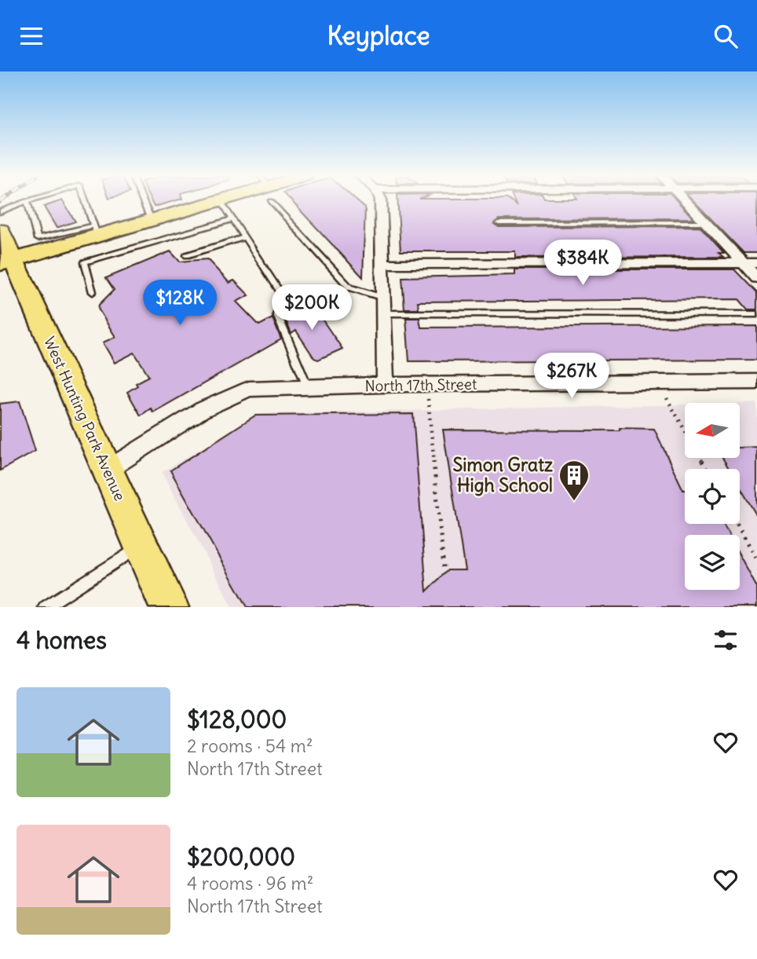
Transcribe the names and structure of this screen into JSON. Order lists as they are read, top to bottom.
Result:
{
  "streets": {
    "main road": ["West Hunting Park Avenue"],
    "street": ["North 17th Street"]
  },
  "crossings": [
    ["North 17th Street", "West Hunting Park Avenue"]
  ],
  "places": {
    "building": ["Simon Gratz High School"]
  },
  "north": "left",
  "page": {
    "header": "Keyplace",
    "price": [
      "$384K",
      "$128K",
      "$200K",
      "$267K"
    ],
    "heading": "4 homes",
    "list": [
      {
        "name": "$128,000",
        "note": "2 rooms · 54 m² · North 17th Street"
      },
      {
        "name": "$200,000",
        "note": "4 rooms · 96 m² · North 17th Street"
      }
    ]
  }
}
